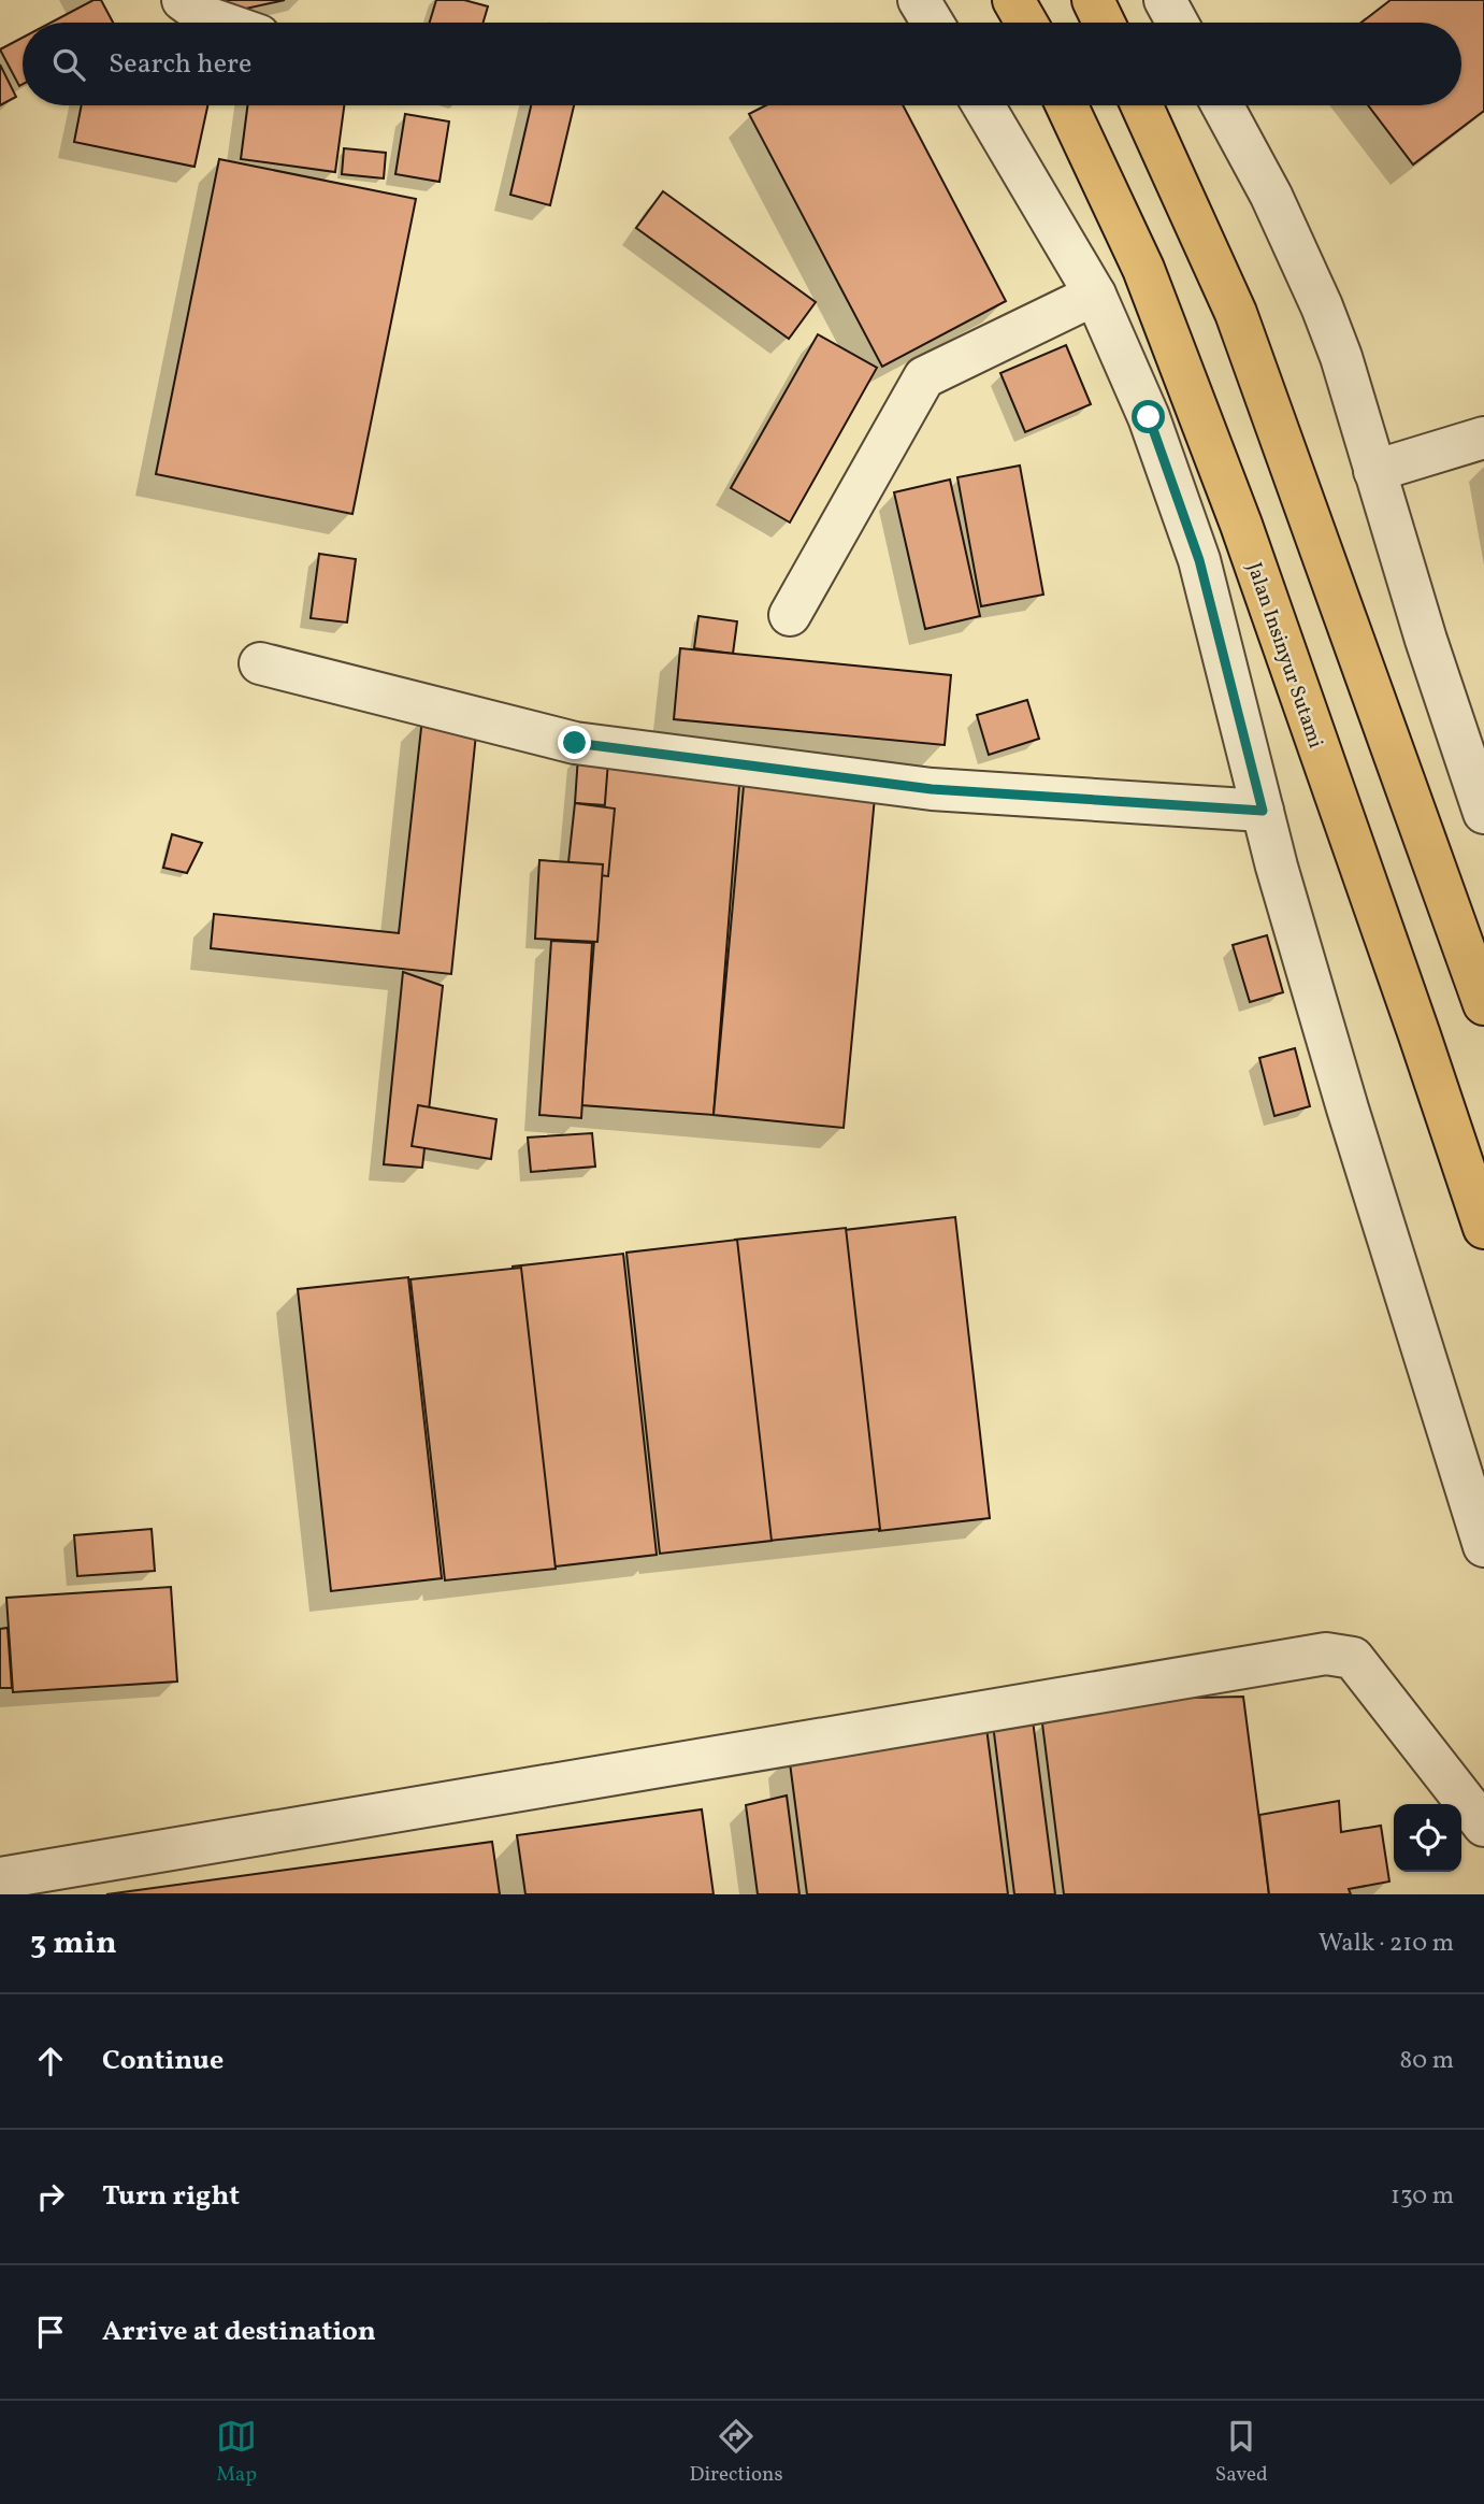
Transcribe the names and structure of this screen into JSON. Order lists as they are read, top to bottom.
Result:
{
  "streets": {
    "highway": ["Jalan Insinyur Sutami"]
  },
  "page": {
    "search": "Search here",
    "heading": ["3 min", "Walk · 210 m"],
    "list": [
      ["Continue", "80 m"],
      ["Turn right", "130 m"],
      "Arrive at destination"
    ],
    "nav": ["Map", "Directions", "Saved"]
  }
}
